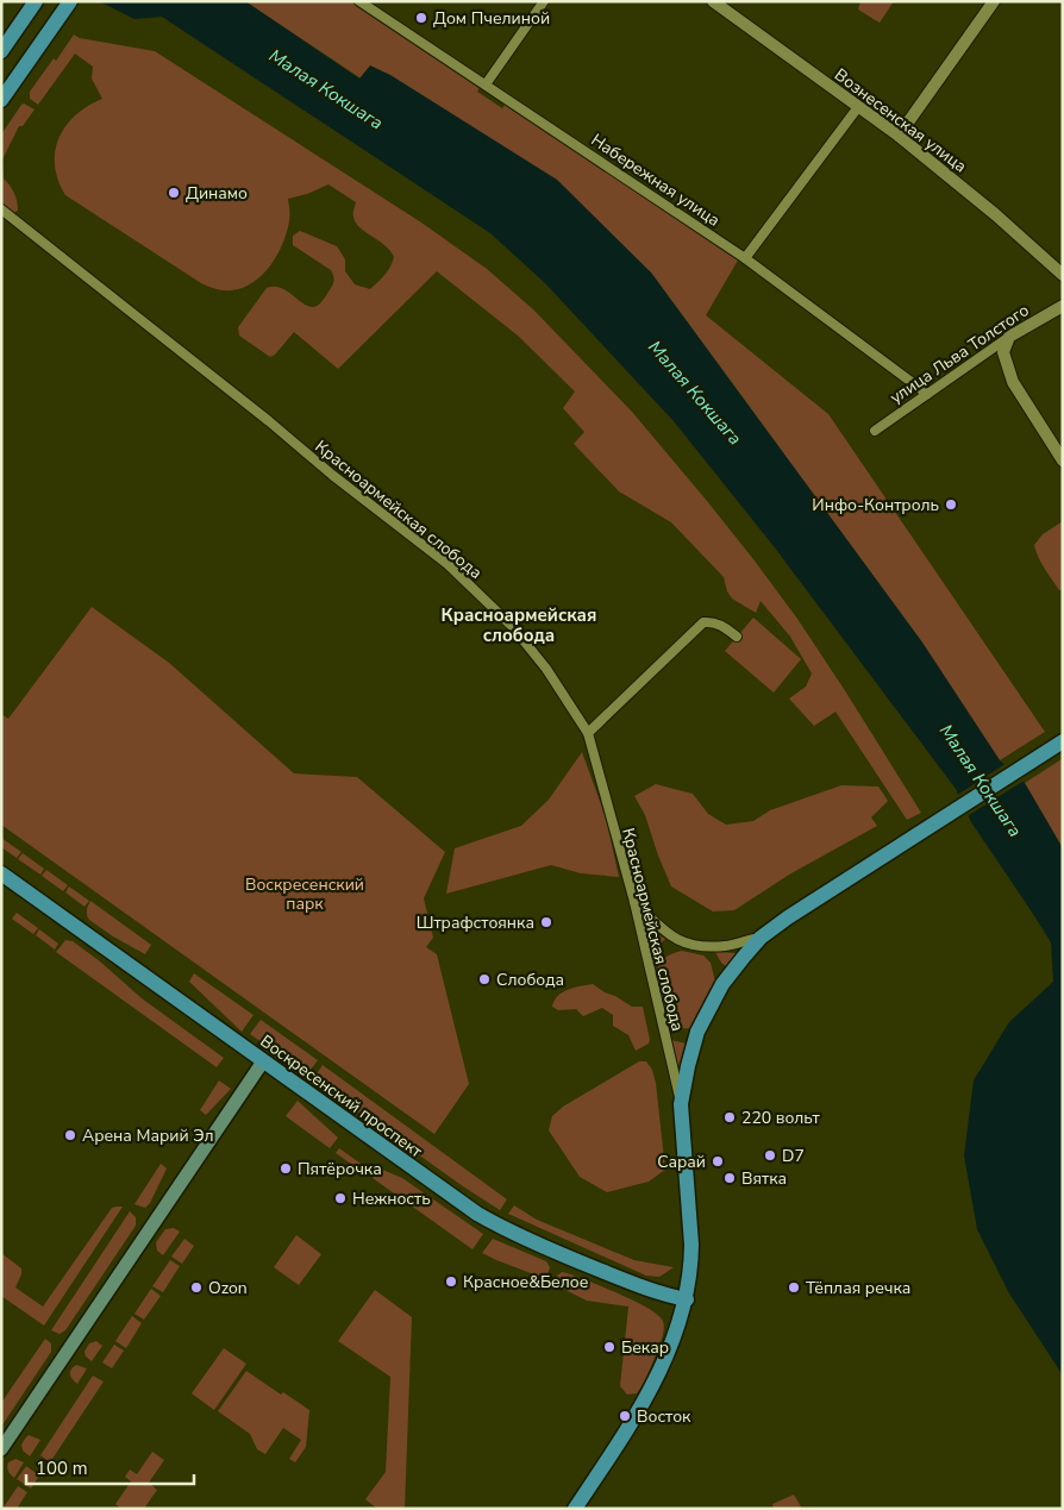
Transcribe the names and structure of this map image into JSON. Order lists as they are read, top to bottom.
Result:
{
  "streets": {
    "main road": ["Воскресенский проспект"],
    "street": [
      "Вознесенская улица",
      "Набережная улица",
      "улица Льва Толстого",
      "Красноармейская слобода"
    ]
  },
  "crossings": [
    ["Набережная улица", "улица Льва Толстого"]
  ],
  "districts": ["Красноармейская слобода"],
  "water": ["Малая Кокшага"],
  "parks": ["Воскресенский парк"],
  "places": [
    "Дом Пчелиной",
    "Динамо",
    "Инфо-Контроль",
    "Штрафстоянка",
    "Слобода",
    "220 вольт",
    "Арена Марий Эл",
    "D7",
    "Сарай",
    "Пятёрочка",
    "Вятка",
    "Нежность",
    "Красное&Белое",
    "Ozon",
    "Тёплая речка",
    "Бекар",
    "Восток"
  ],
  "scale_bar": "100 m"
}
